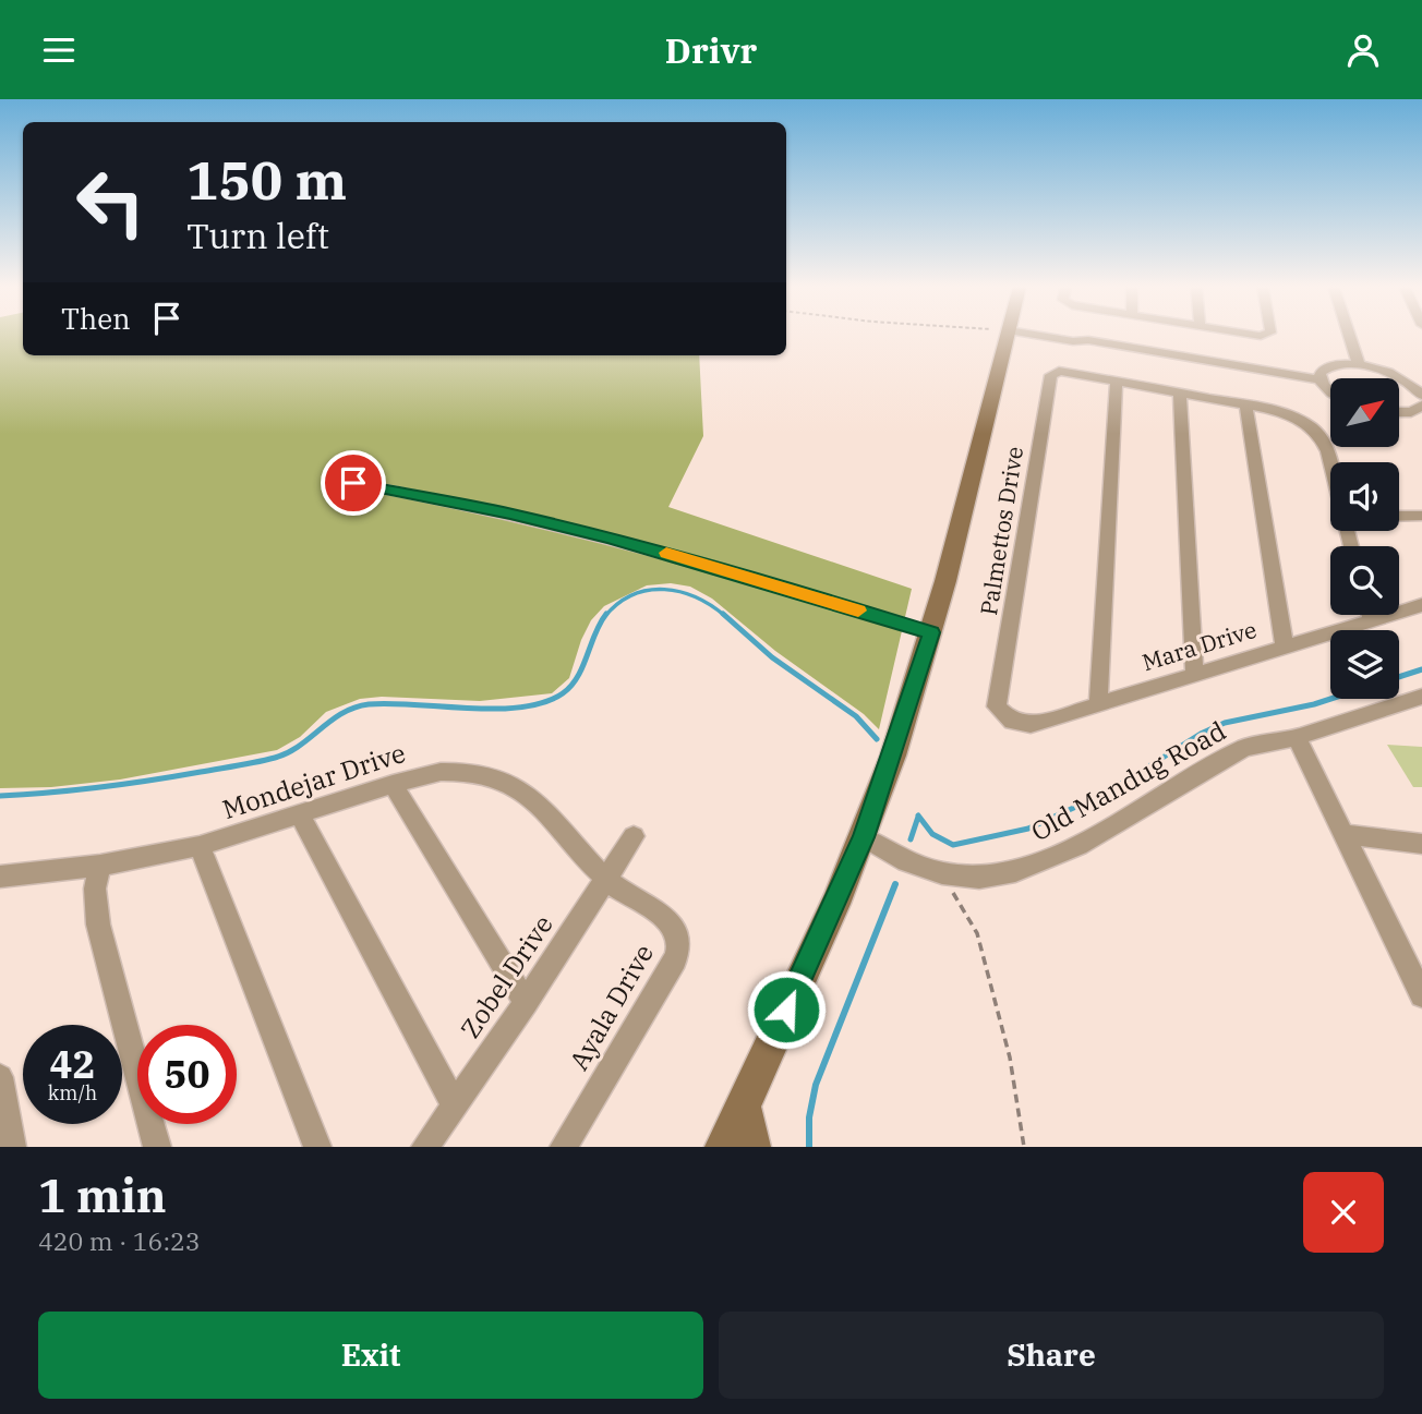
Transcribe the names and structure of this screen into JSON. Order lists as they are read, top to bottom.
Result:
{
  "streets": {
    "street": [
      "Palmettos Drive",
      "Mara Drive",
      "Mondejar Drive",
      "Old Mandug Road",
      "Zobel Drive",
      "Ayala Drive"
    ]
  },
  "crossings": [
    ["Palmettos Drive", "Mara Drive"],
    ["Mondejar Drive", "Zobel Drive"],
    ["Mondejar Drive", "Ayala Drive"],
    ["Zobel Drive", "Ayala Drive"]
  ],
  "north": "top right",
  "page": {
    "header": "Drivr",
    "turn": ["150 m", "Turn left"],
    "then": "Then",
    "speed": "42 km/h",
    "limit": "50",
    "heading": ["1 min", "420 m · 16:23"],
    "buttons": ["Exit", "Share"]
  }
}
